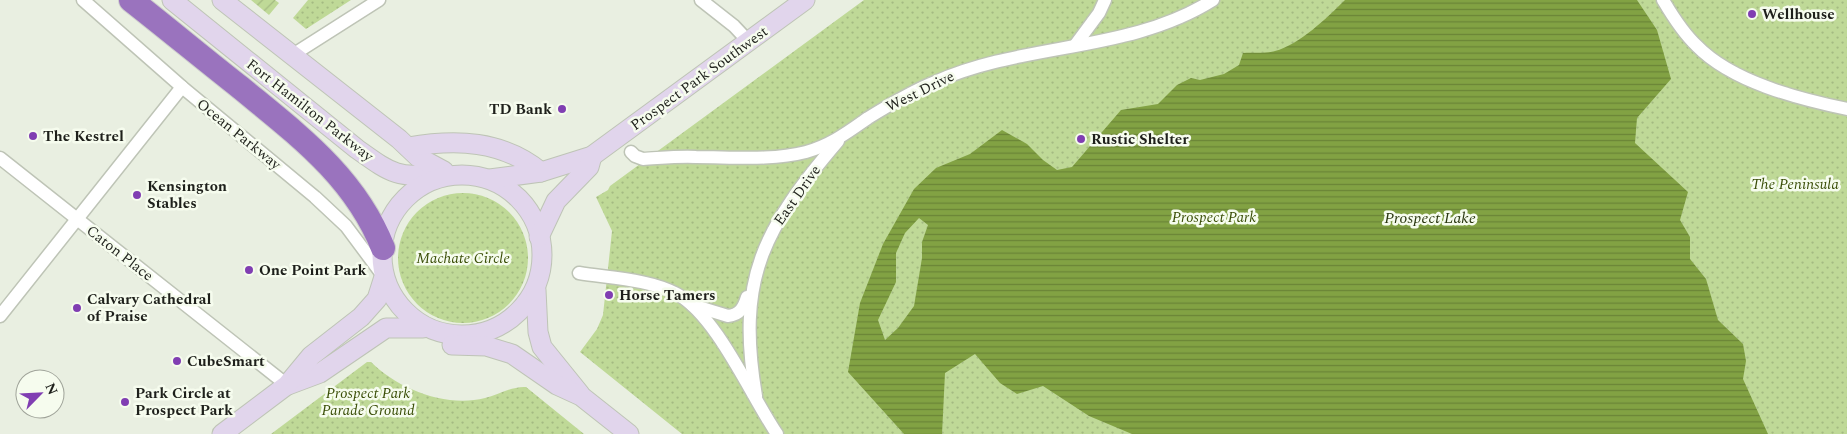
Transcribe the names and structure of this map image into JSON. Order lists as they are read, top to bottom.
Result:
{
  "streets": {
    "main road": ["Prospect Park Southwest", "Fort Hamilton Parkway"],
    "street": [
      "West Drive",
      "Ocean Parkway",
      "East Drive",
      "Caton Place"
    ]
  },
  "crossings": [
    ["Prospect Park Southwest", "Fort Hamilton Parkway"],
    ["Prospect Park Southwest", "Ocean Parkway"],
    ["West Drive", "East Drive"],
    ["Fort Hamilton Parkway", "Ocean Parkway"]
  ],
  "water": ["Prospect Lake"],
  "parks": [
    "The Peninsula",
    "Prospect Park",
    "Machate Circle",
    "Prospect Park Parade Ground"
  ],
  "places": [
    "Wellhouse",
    "TD Bank",
    "The Kestrel",
    "Rustic Shelter",
    "Kensington Stables",
    "One Point Park",
    "Horse Tamers",
    "Calvary Cathedral of Praise",
    "CubeSmart",
    "Park Circle at Prospect Park"
  ],
  "north": "top right"
}
